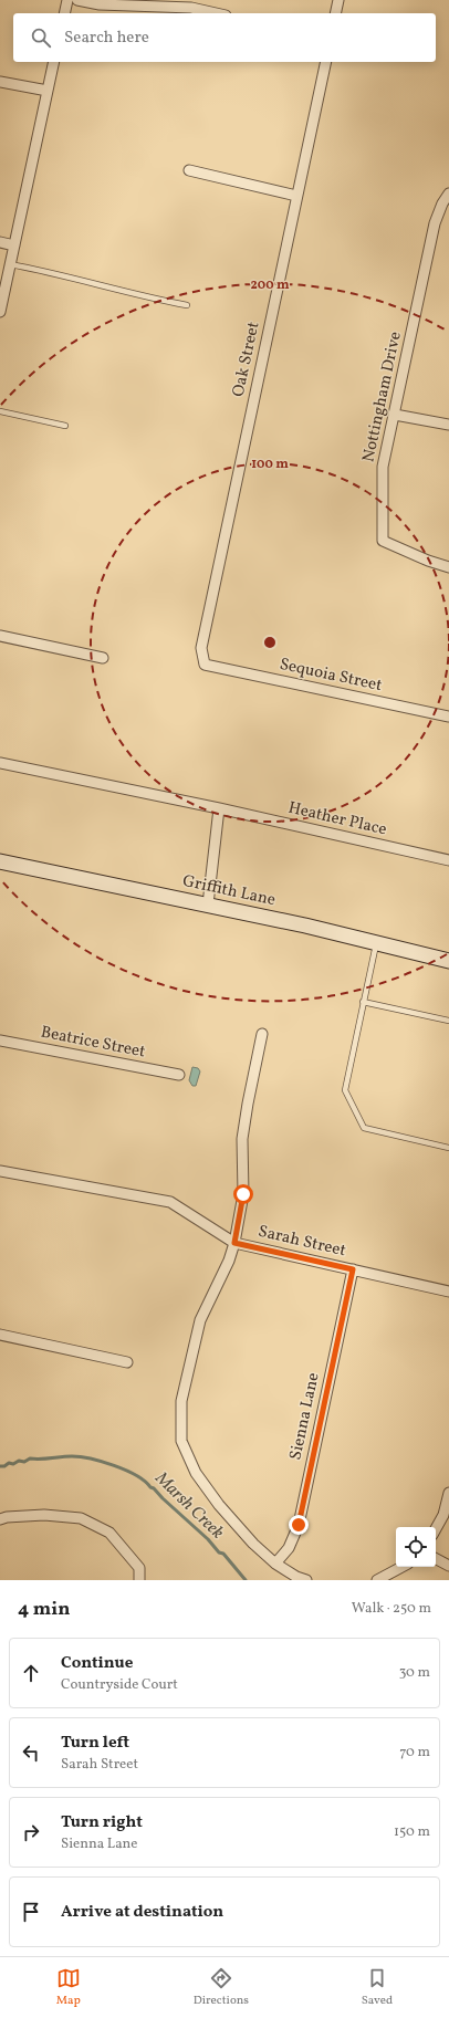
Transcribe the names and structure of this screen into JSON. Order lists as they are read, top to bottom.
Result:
{
  "streets": {
    "street": [
      "Oak Street",
      "Nottingham Drive",
      "Sequoia Street",
      "Heather Place",
      "Griffith Lane",
      "Beatrice Street",
      "Sarah Street",
      "Sienna Lane"
    ]
  },
  "crossings": [
    ["Oak Street", "Sequoia Street"],
    ["Sarah Street", "Sienna Lane"]
  ],
  "water": ["Marsh Creek"],
  "page": {
    "search": "Search here",
    "heading": ["4 min", "Walk · 250 m"],
    "list": [
      ["Continue", "Countryside Court", "30 m"],
      ["Turn left", "Sarah Street", "70 m"],
      ["Turn right", "Sienna Lane", "150 m"],
      "Arrive at destination"
    ],
    "nav": ["Map", "Directions", "Saved"]
  },
  "rings": ["200 m", "100 m"]
}
